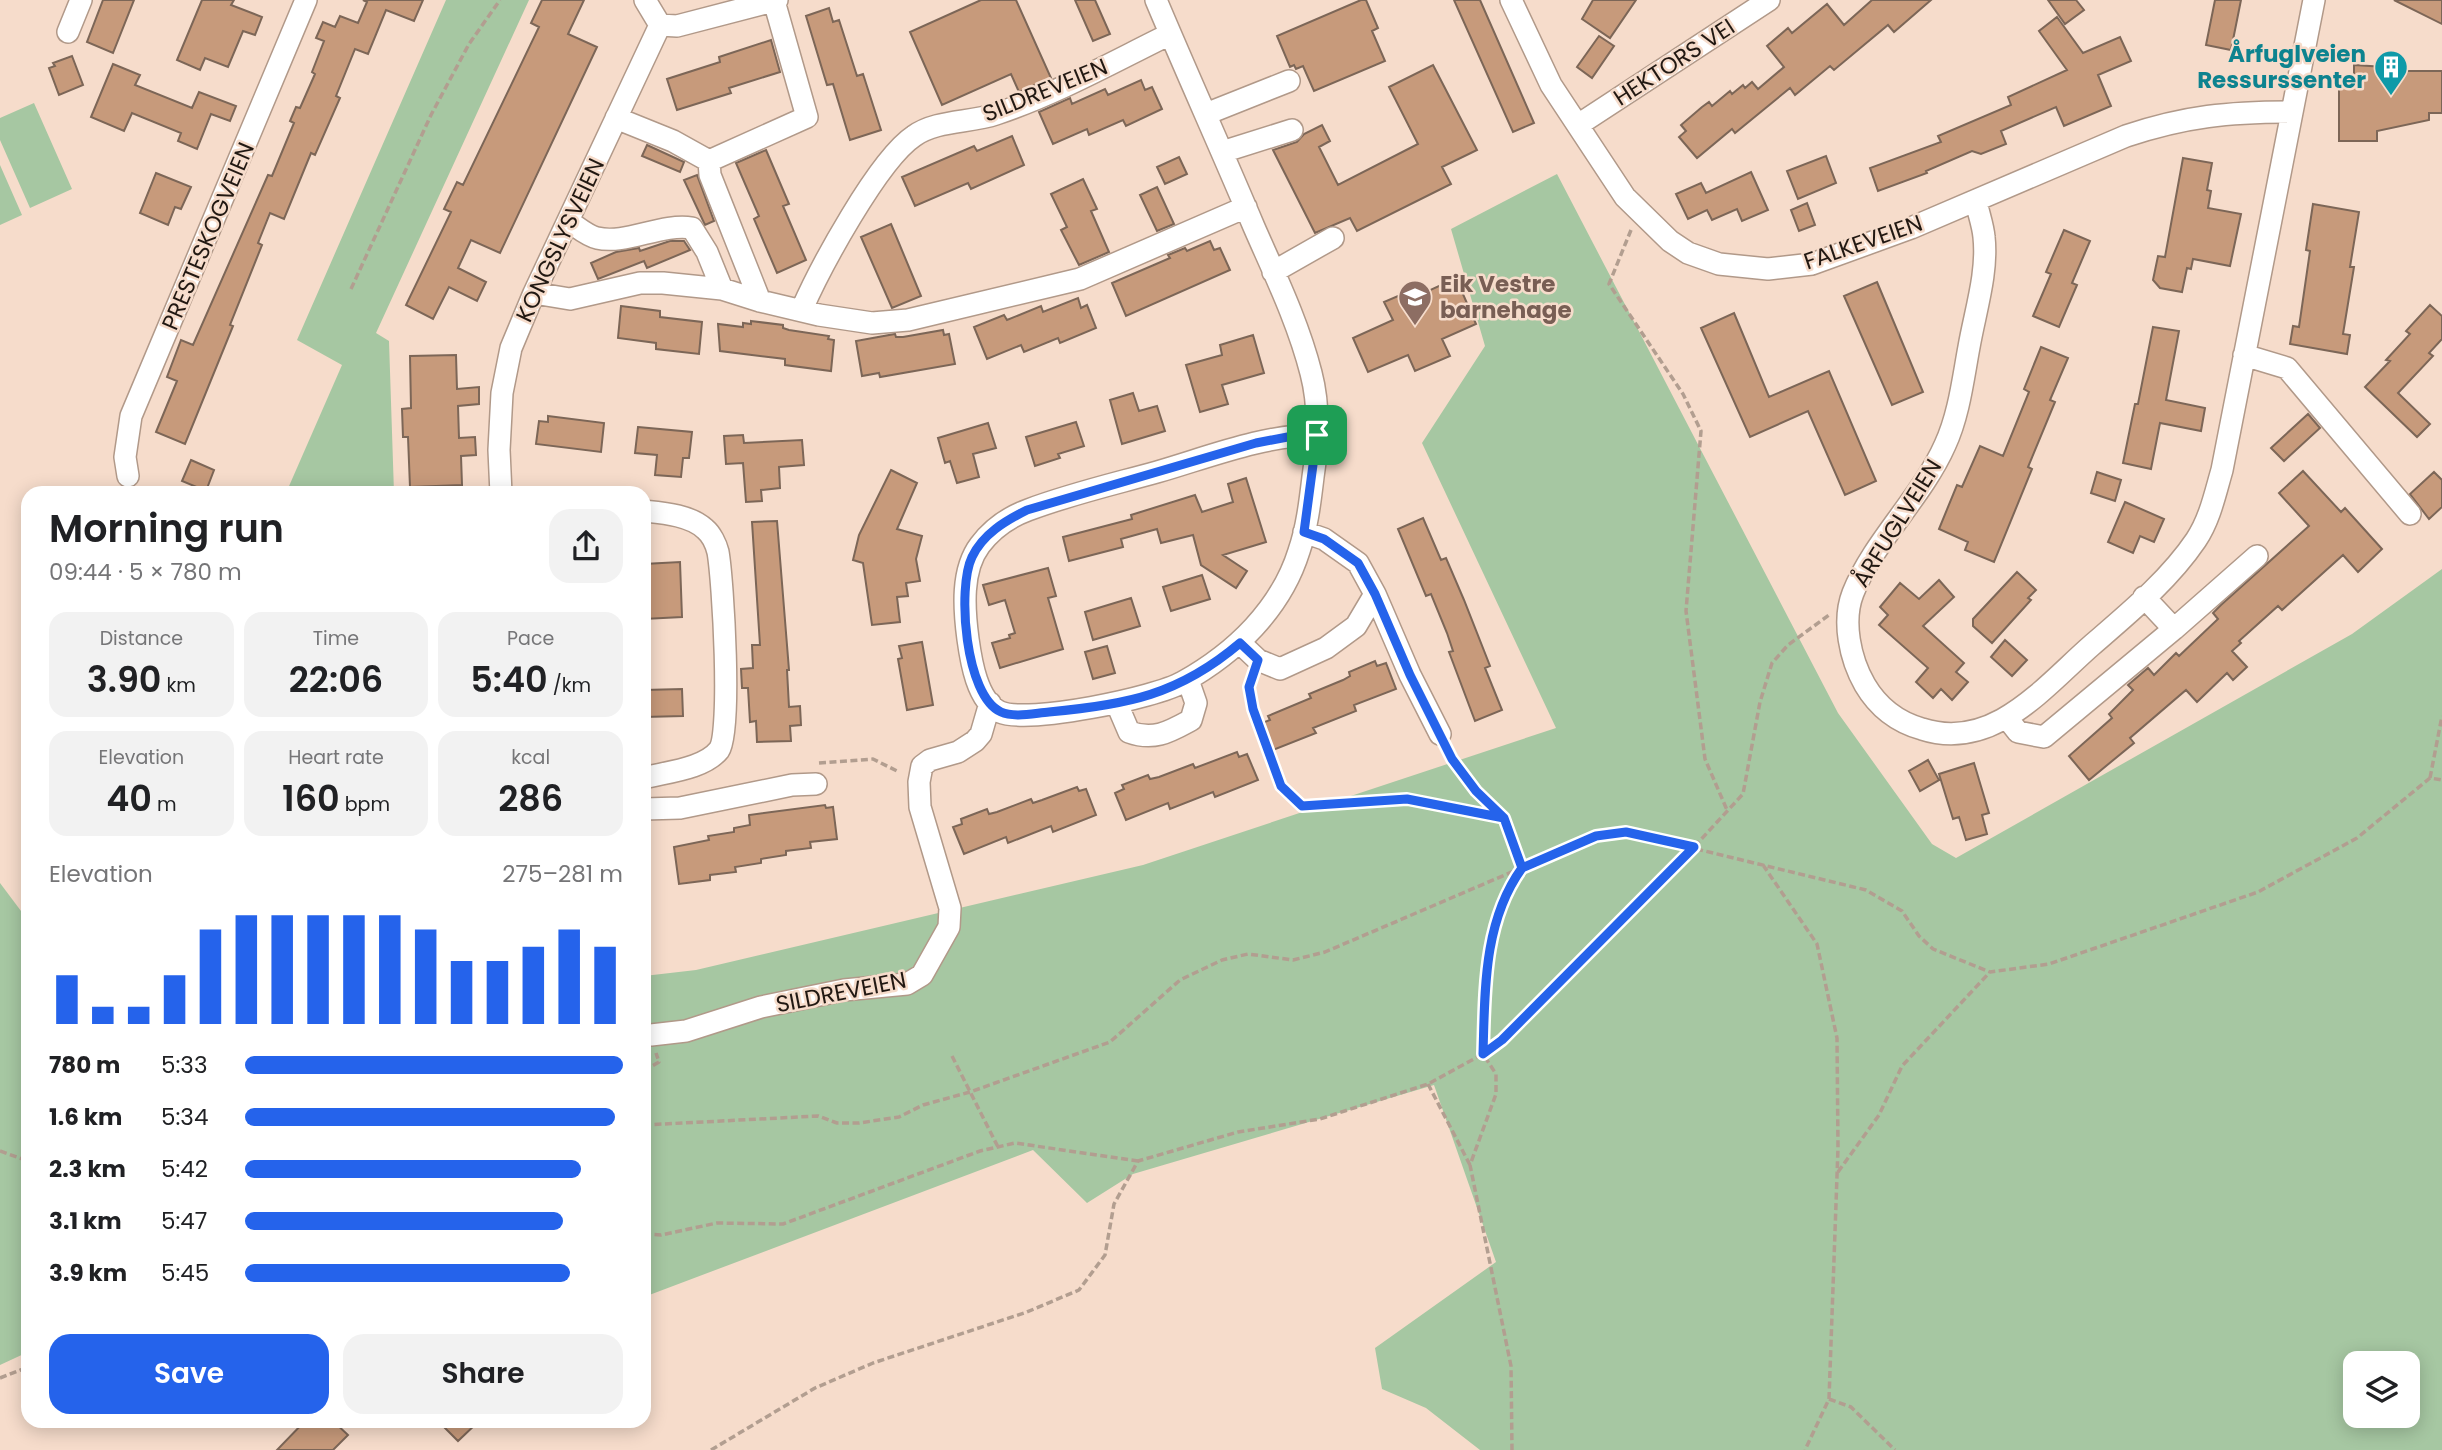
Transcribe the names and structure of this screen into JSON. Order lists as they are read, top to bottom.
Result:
{
  "streets": {
    "street": [
      "HEKTORS VEI",
      "SILDREVEIEN",
      "PRESTESKOGVEIEN",
      "KONGSLYSVEIEN",
      "FALKEVEIEN",
      "ÅRFUGLVEIEN"
    ]
  },
  "crossings": [
    ["HEKTORS VEI", "FALKEVEIEN"],
    ["FALKEVEIEN", "ÅRFUGLVEIEN"]
  ],
  "places": {
    "building": ["Årfuglveien Ressurssenter"],
    "school or university": ["Eik Vestre barnehage"]
  },
  "page": {
    "heading": ["Morning run", "09:44 · 5 × 780 m"],
    "stats": [
      ["Distance", "3.90 km"],
      ["Time", "22:06"],
      ["Pace", "5:40 /km"],
      ["Elevation", "40 m"],
      ["Heart rate", "160 bpm"],
      ["kcal", "286"]
    ],
    "chart": ["Elevation", "275–281 m"],
    "list": [
      {
        "name": "780 m",
        "note": "5:33"
      },
      {
        "name": "1.6 km",
        "note": "5:34"
      },
      {
        "name": "2.3 km",
        "note": "5:42"
      },
      {
        "name": "3.1 km",
        "note": "5:47"
      },
      {
        "name": "3.9 km",
        "note": "5:45"
      }
    ],
    "buttons": ["Save", "Share"]
  }
}
